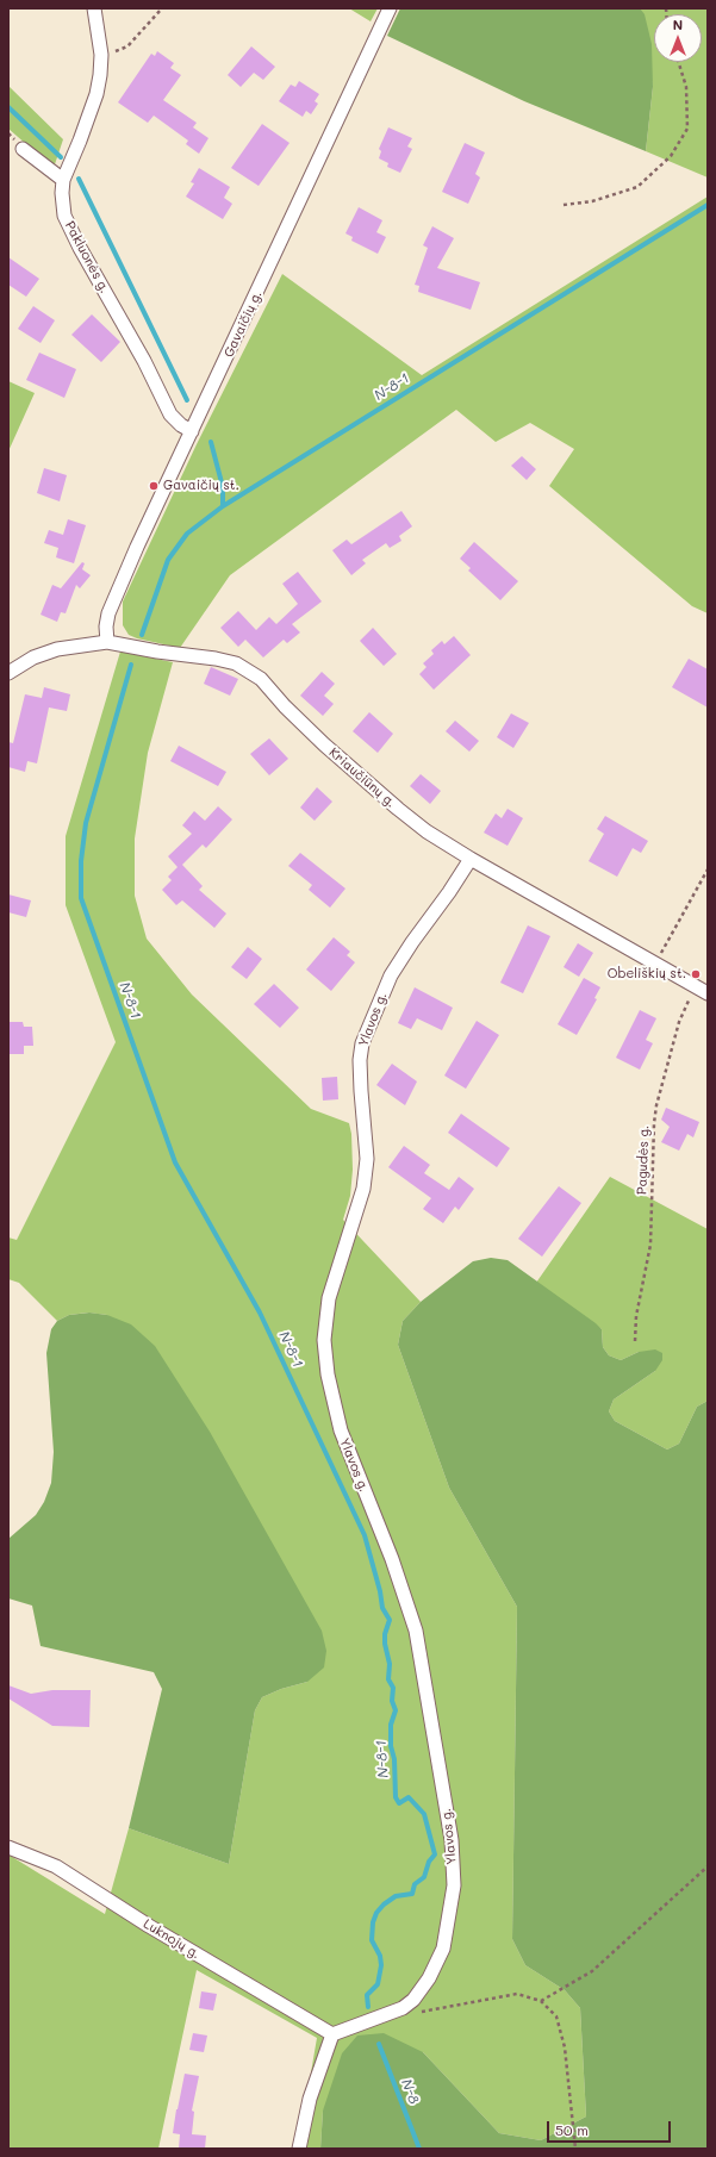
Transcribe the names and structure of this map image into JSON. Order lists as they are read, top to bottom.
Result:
{
  "streets": {
    "street": [
      "Pakluonės g.",
      "Gavaičių g.",
      "Kriaučiūnų g.",
      "Ylavos g.",
      "Luknojų g."
    ],
    "path": ["Pagudės g."]
  },
  "crossings": [
    ["Pakluonės g.", "Gavaičių g."],
    ["Gavaičių g.", "Kriaučiūnų g."],
    ["Kriaučiūnų g.", "Ylavos g."],
    ["Kriaučiūnų g.", "Pagudės g."],
    ["Ylavos g.", "Luknojų g."]
  ],
  "water": ["N-8-1", "N-8"],
  "places": ["Gavaičių st.", "Obeliškių st."],
  "scale_bar": "50 m",
  "north": "top"
}
